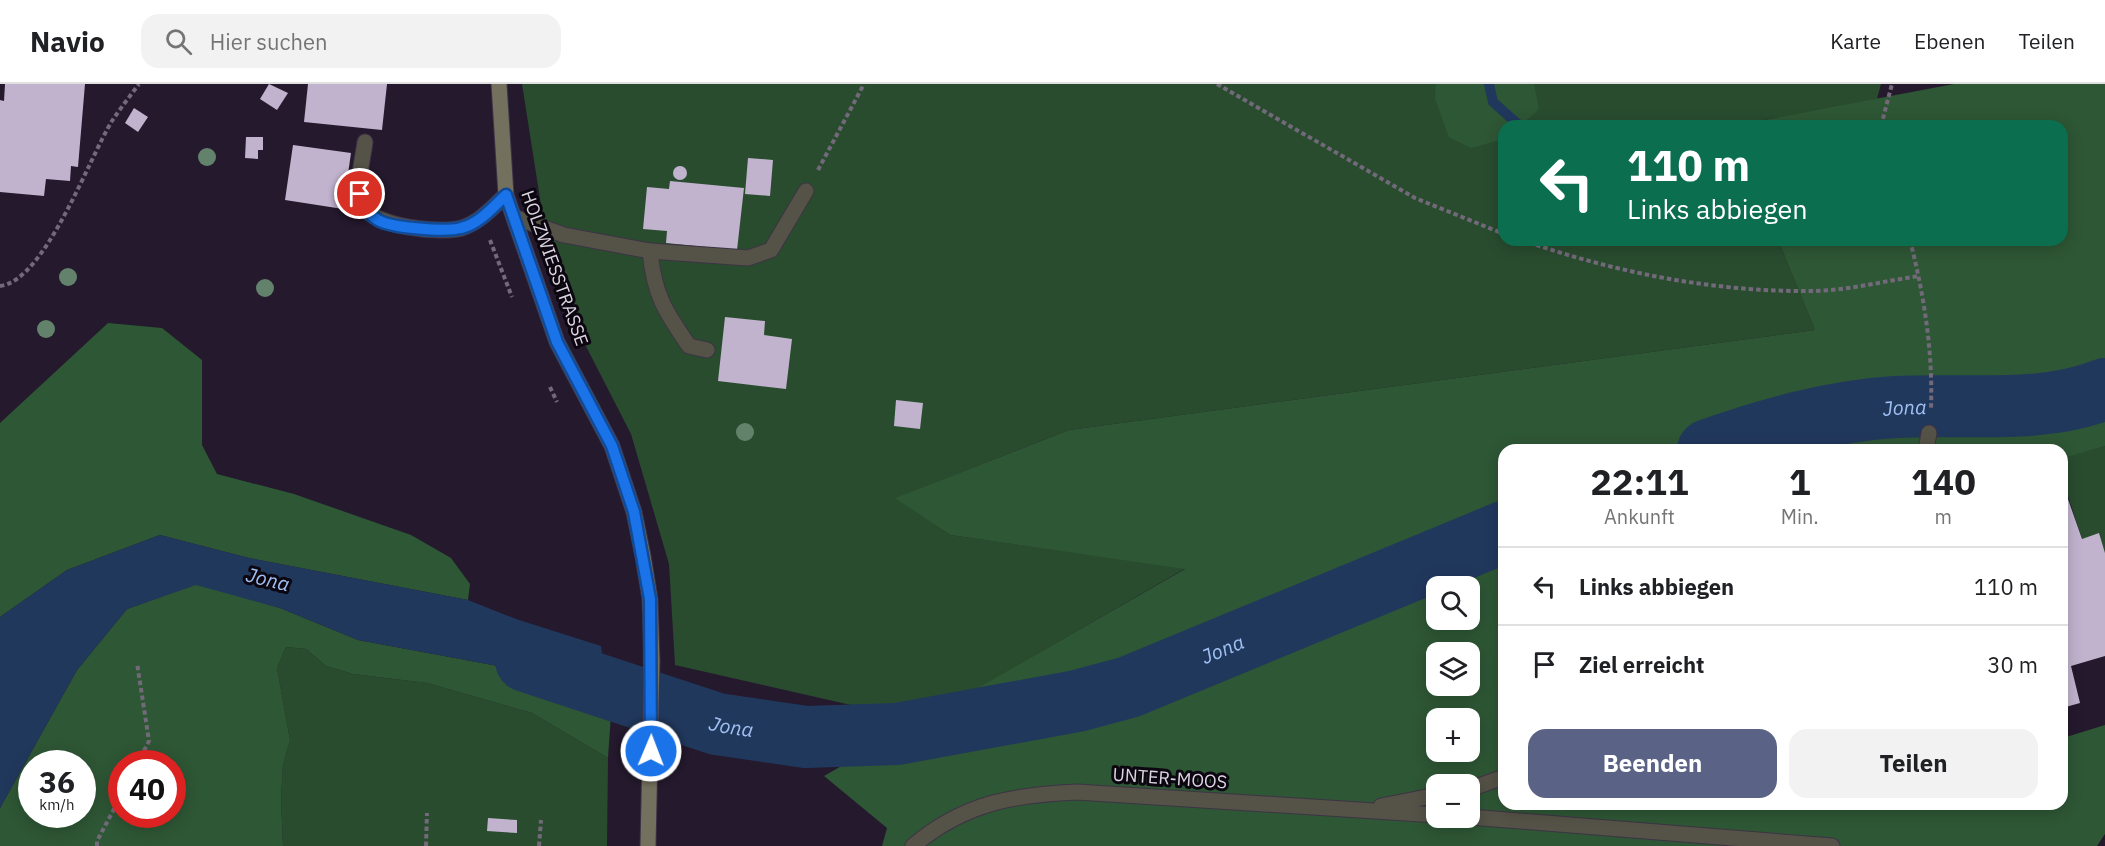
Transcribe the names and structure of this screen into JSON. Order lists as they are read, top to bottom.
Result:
{
  "streets": {
    "street": ["HOLZWIESSTRASSE", "UNTER-MOOS"]
  },
  "water": ["Jona"],
  "page": {
    "header": "Navio",
    "search": "Hier suchen",
    "nav": ["Karte", "Ebenen", "Teilen"],
    "turn": ["110 m", "Links abbiegen"],
    "eta": [
      "22:11",
      "Ankunft",
      "1",
      "Min.",
      "140",
      "m"
    ],
    "list": [
      {
        "name": "Links abbiegen",
        "value": "110 m"
      },
      {
        "name": "Ziel erreicht",
        "value": "30 m"
      }
    ],
    "map_buttons": ["+", "−"],
    "buttons": ["Beenden", "Teilen"],
    "speed": "36 km/h",
    "limit": "40"
  }
}
